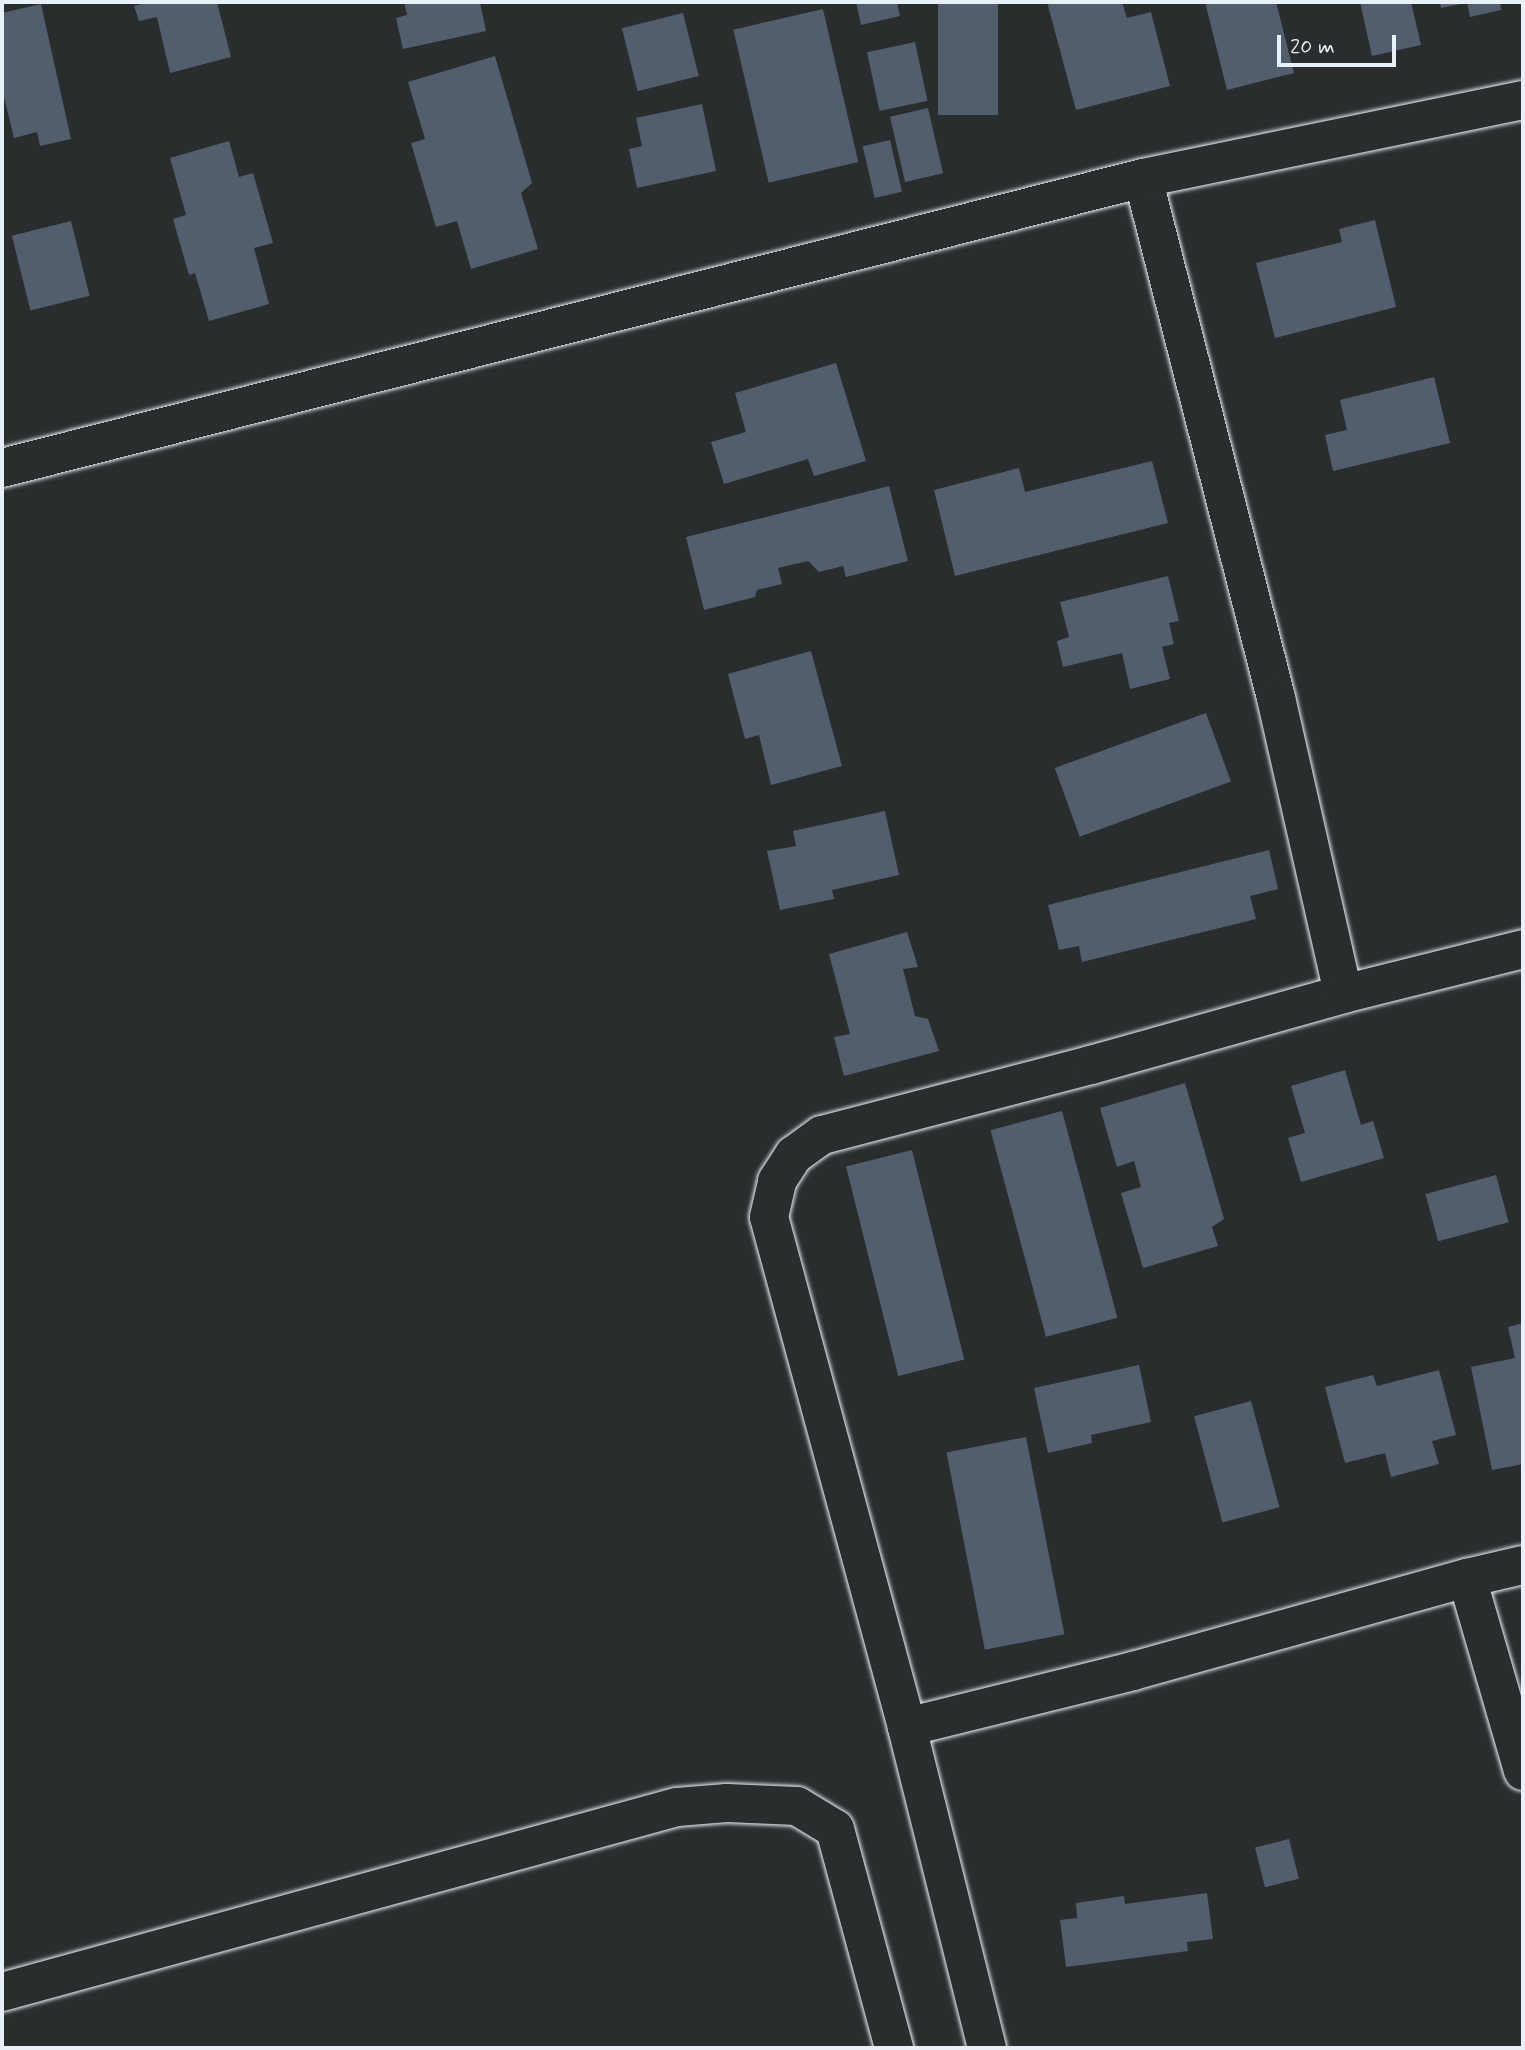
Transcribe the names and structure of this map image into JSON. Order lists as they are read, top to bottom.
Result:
{
  "scale_bar": "20 m"
}
